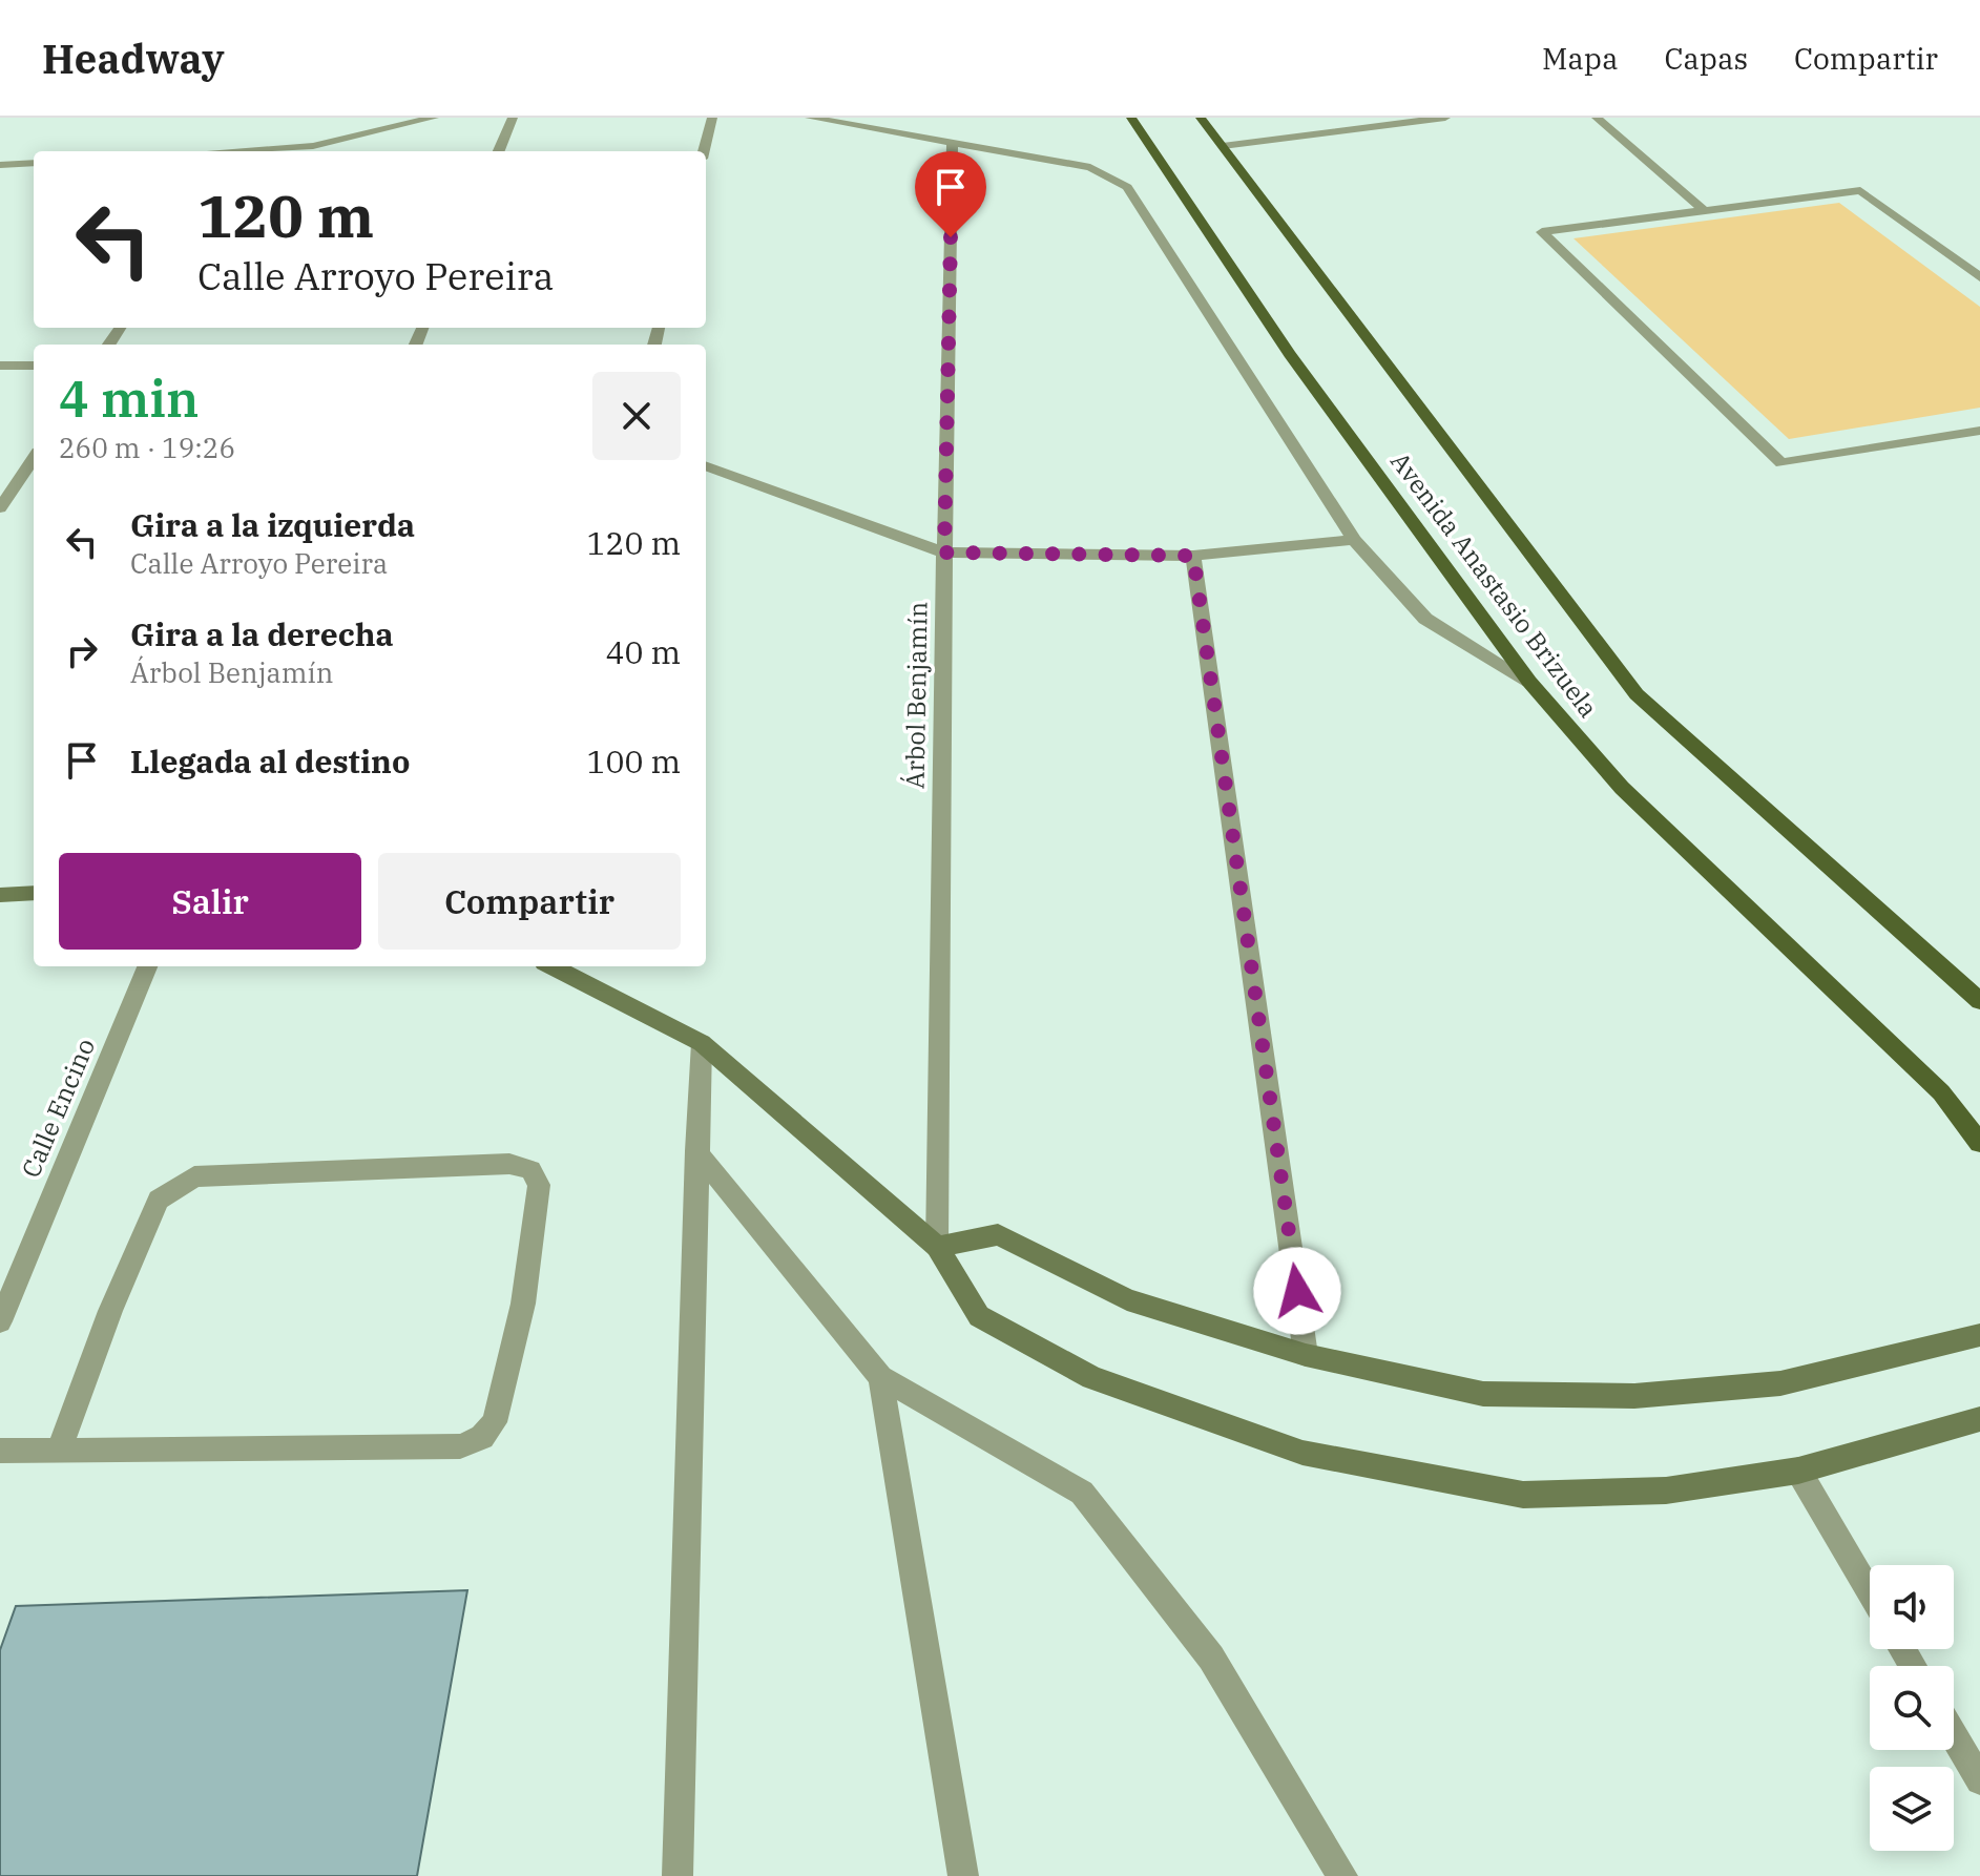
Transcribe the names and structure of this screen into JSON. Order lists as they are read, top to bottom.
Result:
{
  "streets": {
    "main road": ["Avenida Anastasio Brizuela"],
    "street": ["Árbol Benjamín", "Calle Encino"]
  },
  "page": {
    "header": "Headway",
    "nav": ["Mapa", "Capas", "Compartir"],
    "turn": ["120 m", "Calle Arroyo Pereira"],
    "heading": ["4 min", "260 m · 19:26"],
    "list": [
      {
        "name": "Gira a la izquierda",
        "note": "Calle Arroyo Pereira",
        "value": "120 m"
      },
      {
        "name": "Gira a la derecha",
        "note": "Árbol Benjamín",
        "value": "40 m"
      },
      {
        "name": "Llegada al destino",
        "value": "100 m"
      }
    ],
    "buttons": ["Salir", "Compartir"]
  }
}
